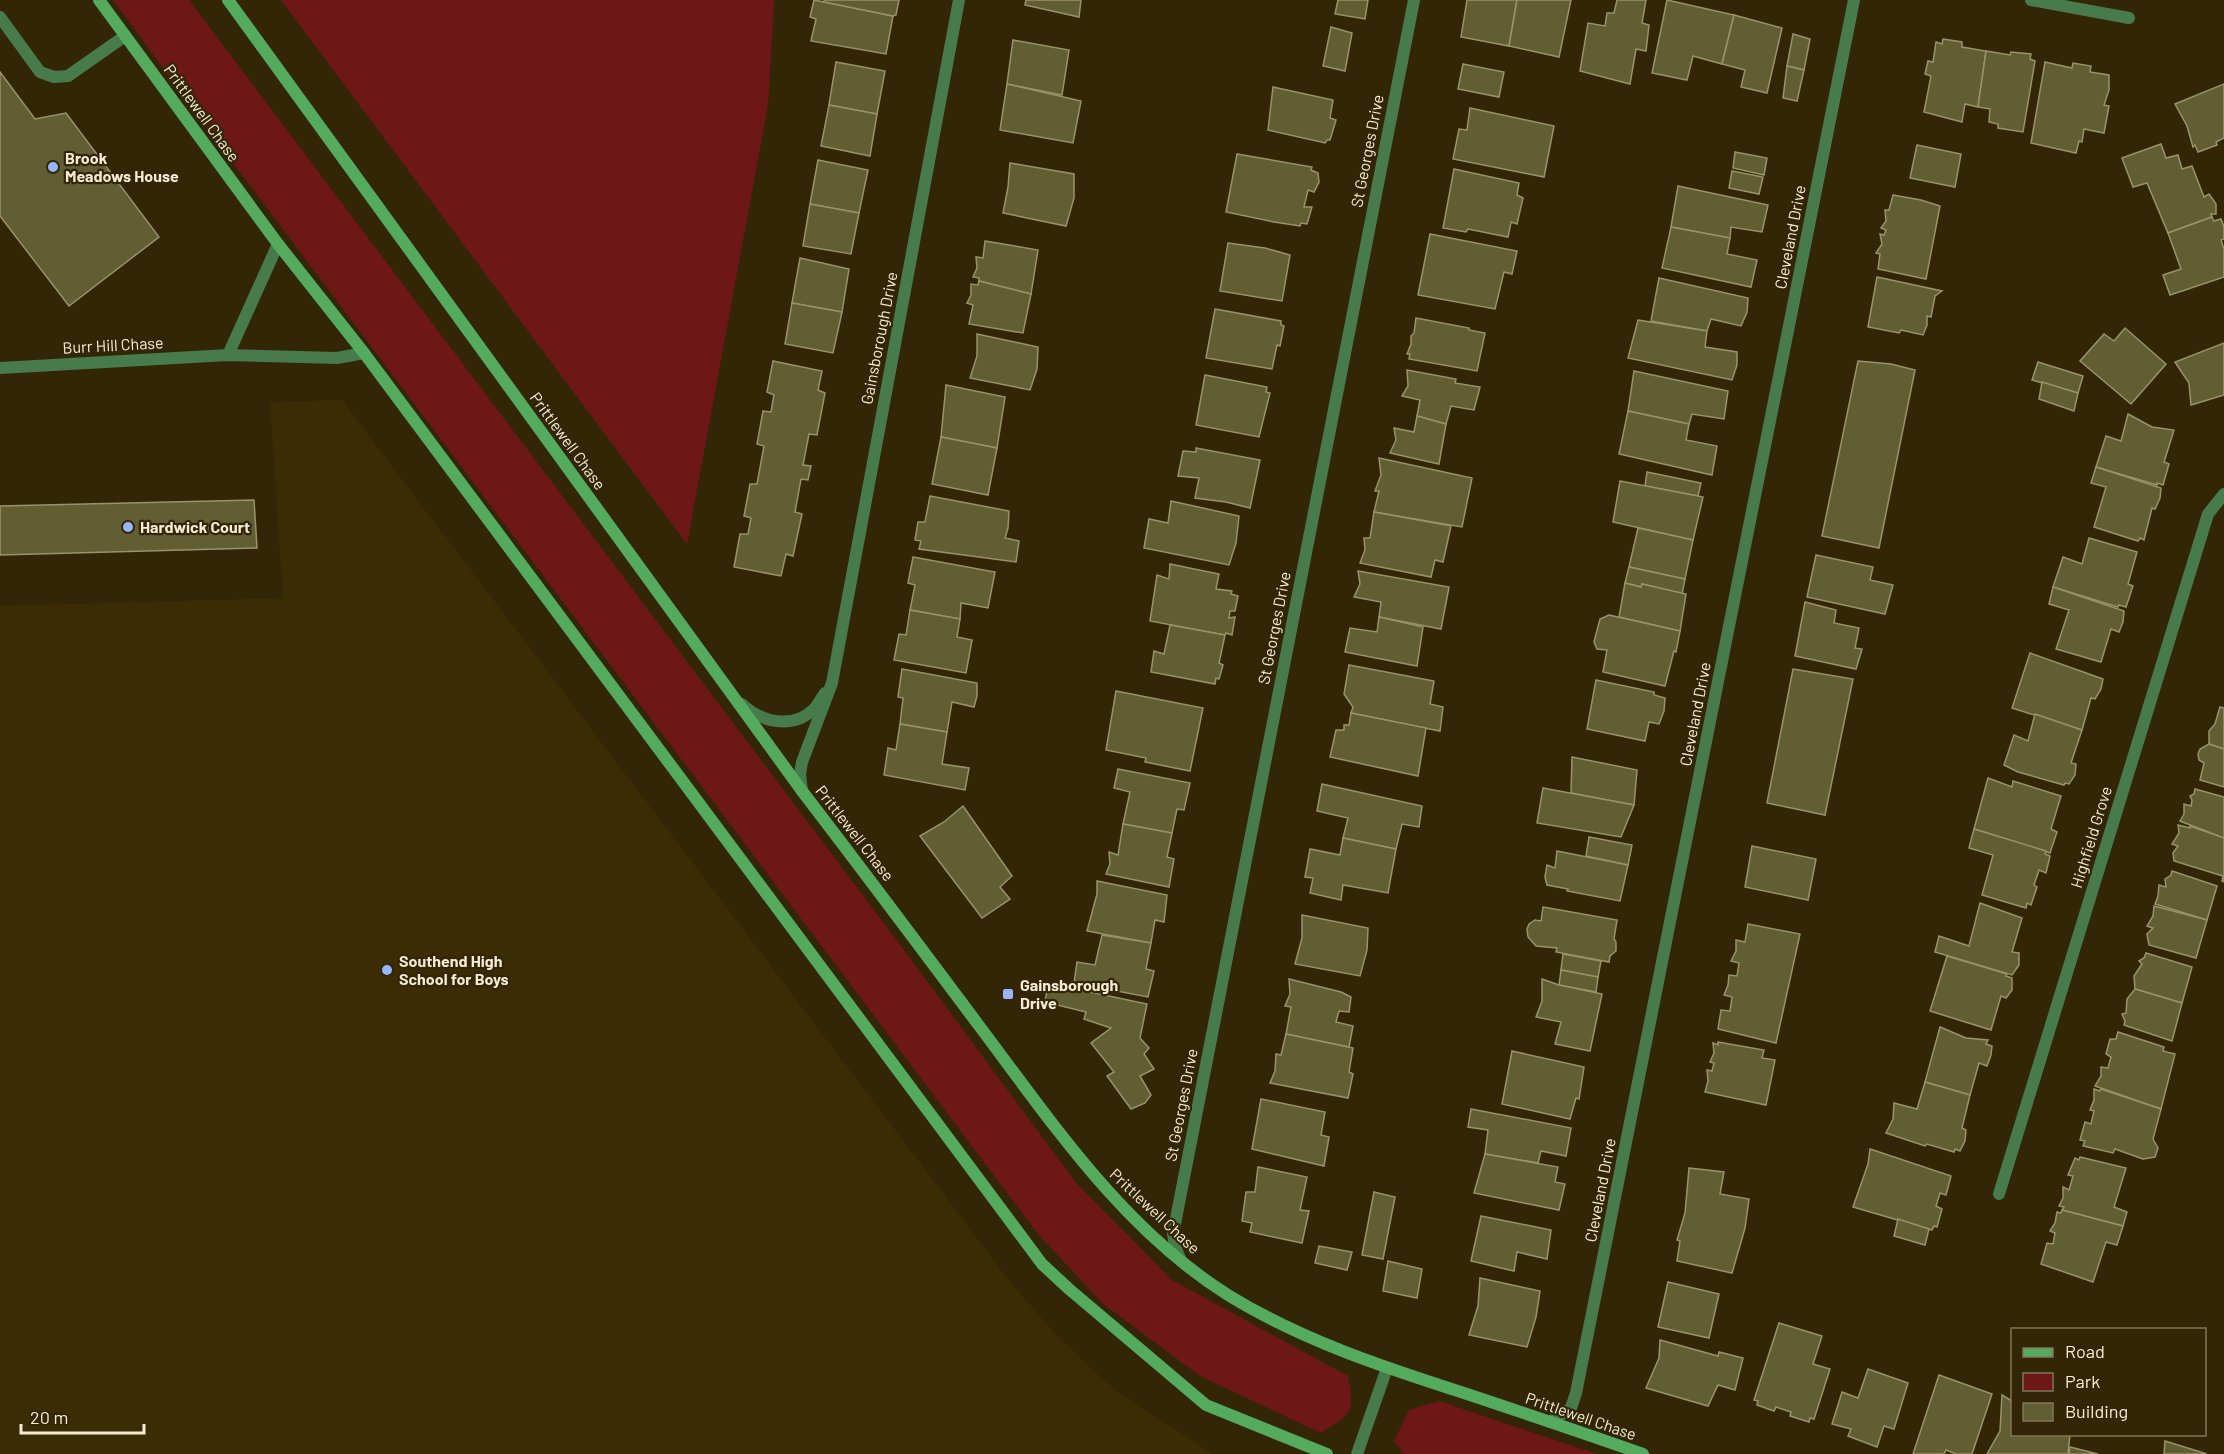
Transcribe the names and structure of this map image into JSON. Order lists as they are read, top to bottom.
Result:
{
  "streets": {
    "street": [
      "Prittlewell Chase",
      "St Georges Drive",
      "Cleveland Drive",
      "Gainsborough Drive",
      "Burr Hill Chase",
      "Highfield Grove"
    ]
  },
  "crossings": [
    ["Prittlewell Chase", "St Georges Drive"],
    ["Prittlewell Chase", "Cleveland Drive"],
    ["Prittlewell Chase", "Gainsborough Drive"],
    ["Prittlewell Chase", "Burr Hill Chase"]
  ],
  "places": {
    "other": ["Brook Meadows House", "Hardwick Court", "Southend High School for Boys"],
    "transit": ["Gainsborough Drive"]
  },
  "legend": ["Road", "Park", "Building"],
  "scale_bar": "20 m"
}
